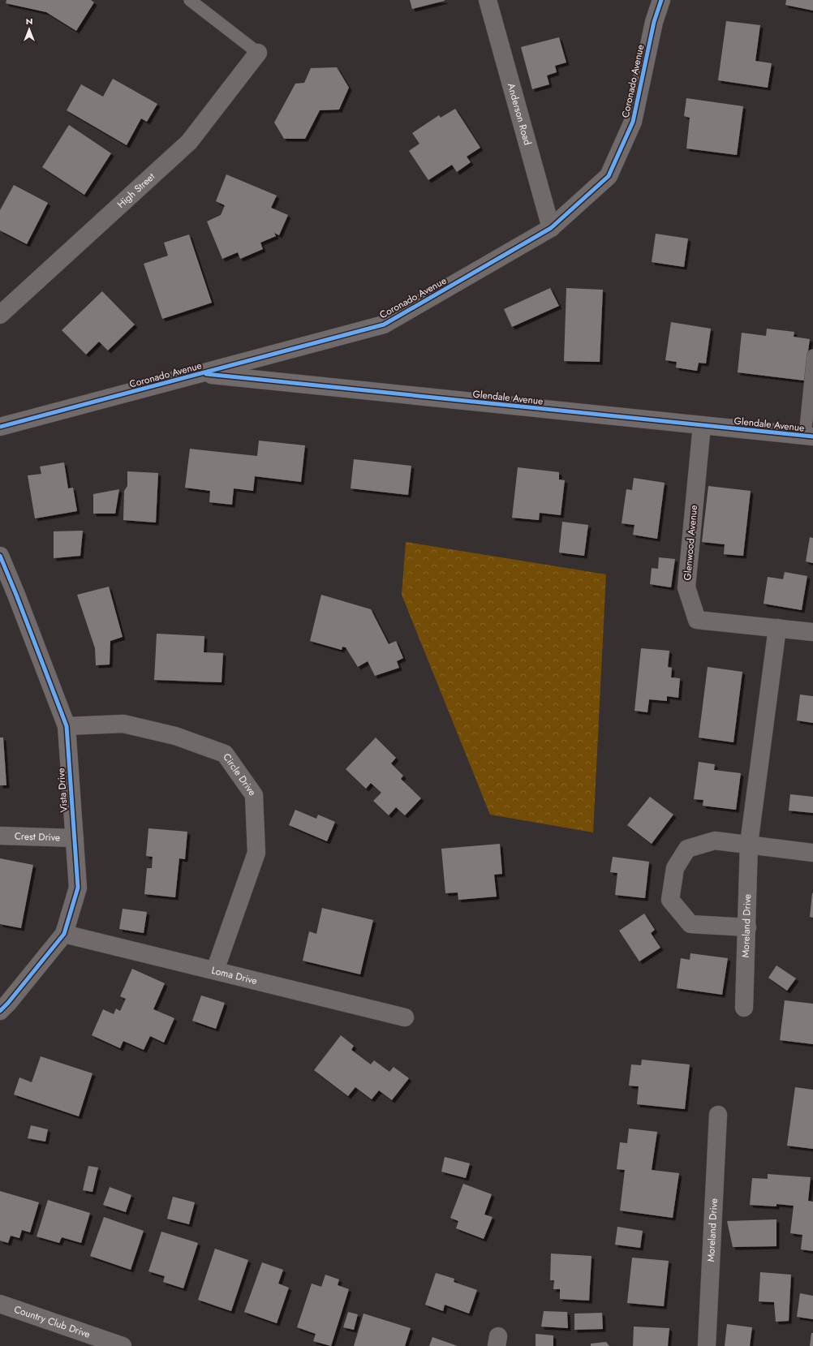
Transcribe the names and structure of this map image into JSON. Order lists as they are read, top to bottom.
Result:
{
  "streets": {
    "street": [
      "Coronado Avenue",
      "Anderson Road",
      "High Street",
      "Glendale Avenue",
      "Glenwood Avenue",
      "Circle Drive",
      "Vista Drive",
      "Crest Drive",
      "Moreland Drive",
      "Loma Drive",
      "Country Club Drive"
    ]
  },
  "crossings": [
    ["Coronado Avenue", "Anderson Road"],
    ["Coronado Avenue", "Glendale Avenue"],
    ["Glendale Avenue", "Glenwood Avenue"],
    ["Glenwood Avenue", "Moreland Drive"],
    ["Circle Drive", "Vista Drive"],
    ["Circle Drive", "Loma Drive"],
    ["Vista Drive", "Crest Drive"],
    ["Vista Drive", "Loma Drive"]
  ],
  "north": "top"
}
